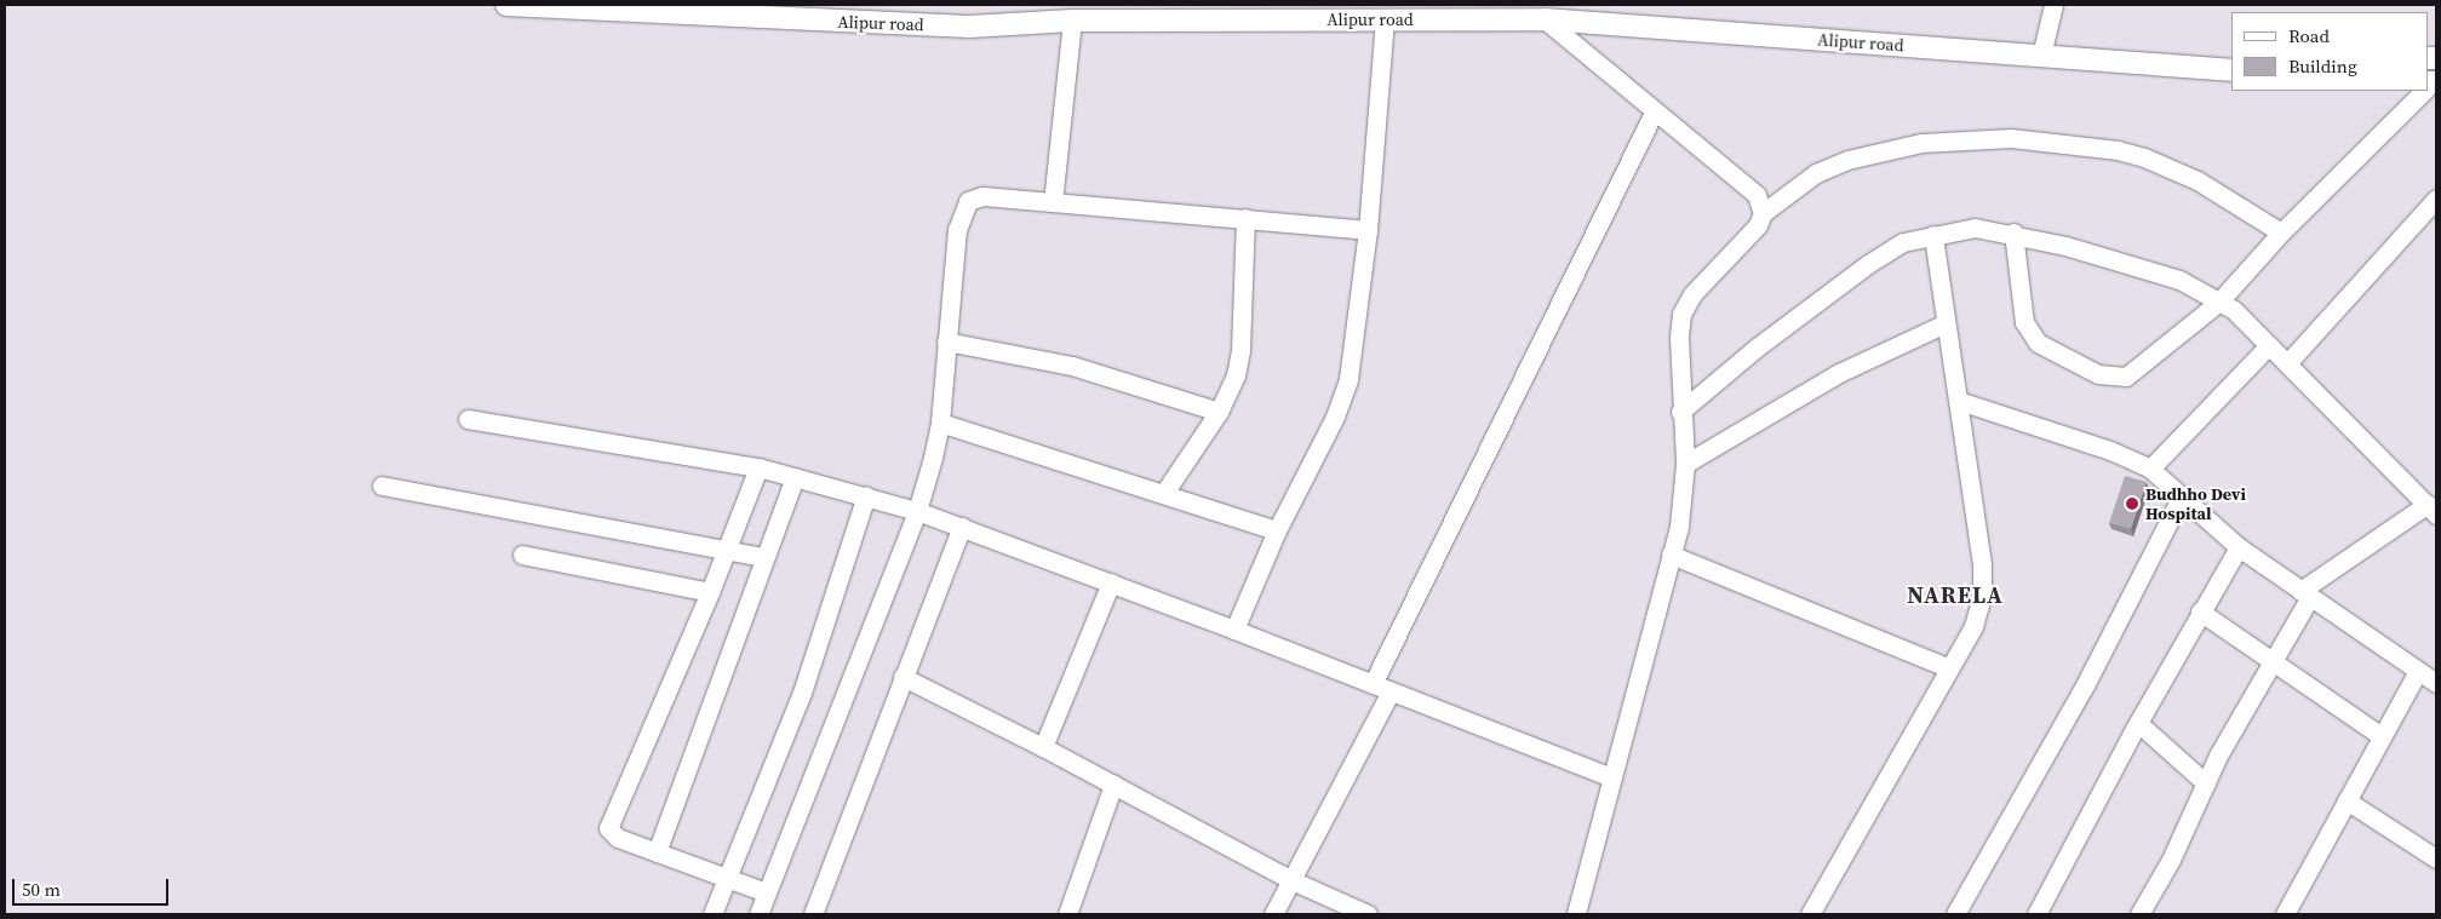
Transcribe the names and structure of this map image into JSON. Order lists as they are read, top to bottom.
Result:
{
  "streets": {
    "street": ["Alipur road"]
  },
  "districts": ["NARELA"],
  "places": ["Budhho Devi Hospital"],
  "legend": ["Road", "Building"],
  "scale_bar": "50 m"
}
